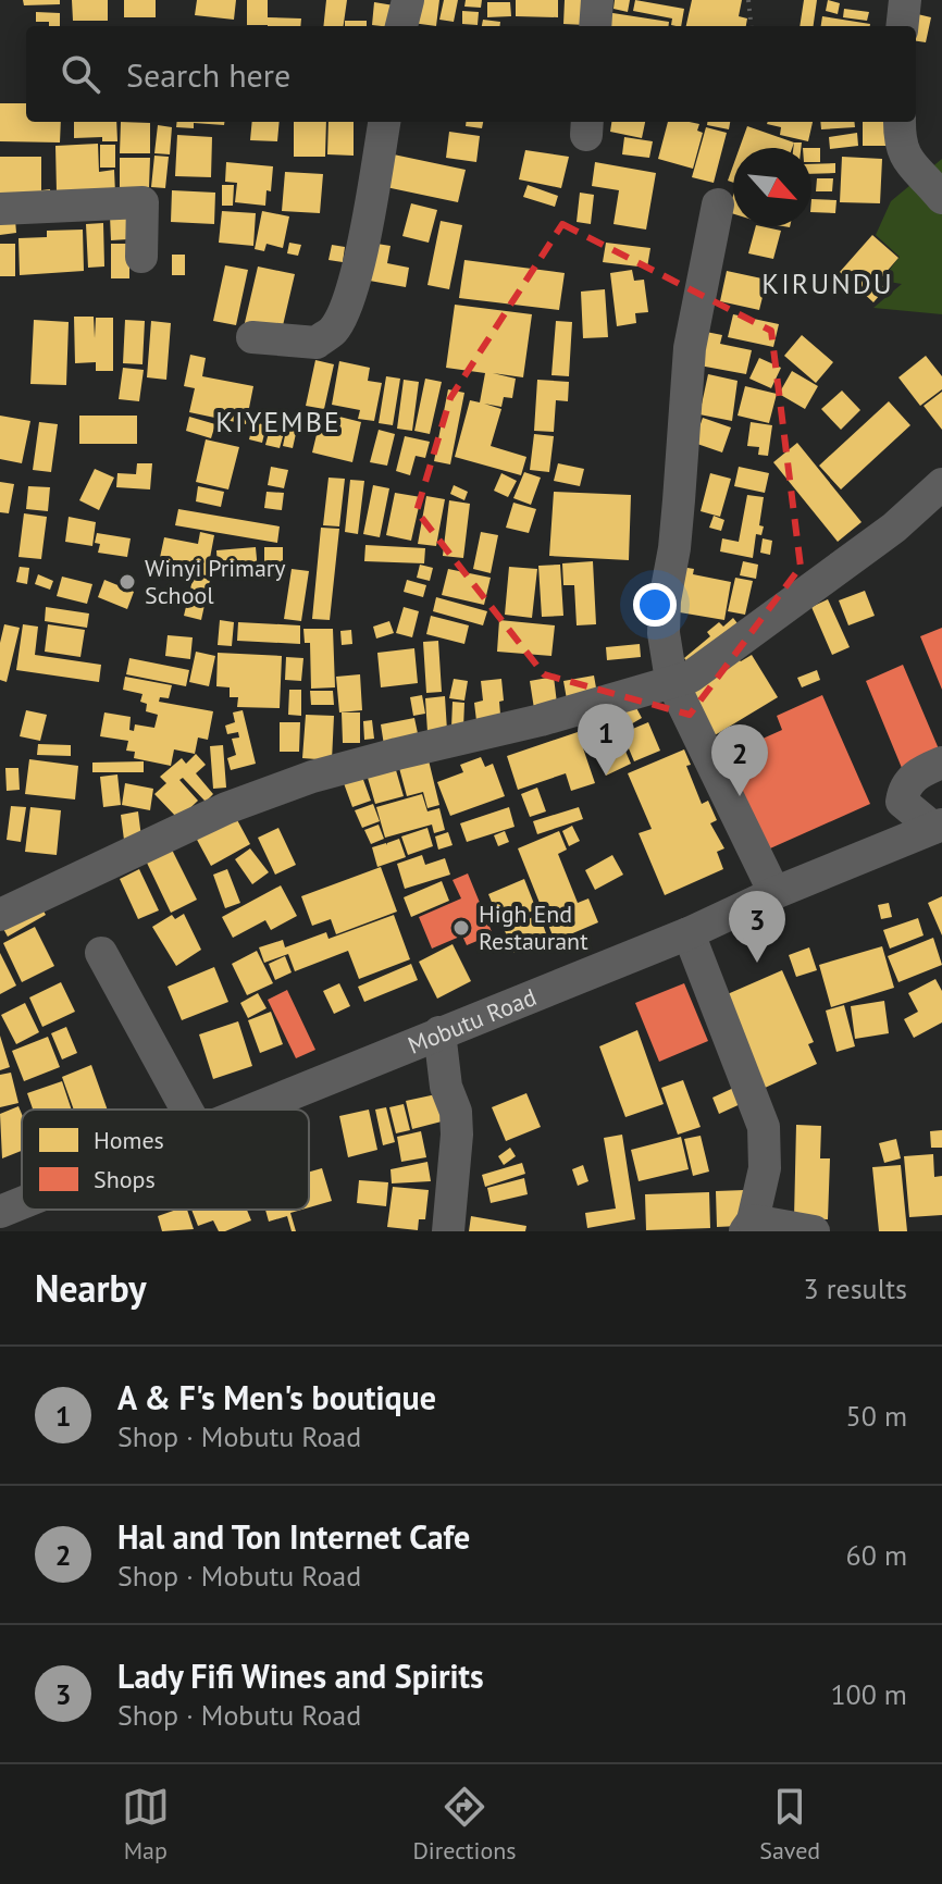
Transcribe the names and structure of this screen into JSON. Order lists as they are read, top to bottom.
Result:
{
  "streets": {
    "street": ["Mobutu Road"]
  },
  "districts": ["KIRUNDU", "KIYEMBE"],
  "places": ["Winyi Primary School", "High End Restaurant"],
  "legend": ["Homes", "Shops"],
  "north": "bottom right",
  "page": {
    "search": "Search here",
    "pins": ["1", "2", "3"],
    "heading": ["Nearby", "3 results"],
    "list": [
      {
        "mark": "1",
        "name": "A & F's Men's boutique",
        "note": "Shop · Mobutu Road",
        "value": "50 m"
      },
      {
        "mark": "2",
        "name": "Hal and Ton Internet Cafe",
        "note": "Shop · Mobutu Road",
        "value": "60 m"
      },
      {
        "mark": "3",
        "name": "Lady Fifi Wines and Spirits",
        "note": "Shop · Mobutu Road",
        "value": "100 m"
      }
    ],
    "nav": ["Map", "Directions", "Saved"]
  }
}
